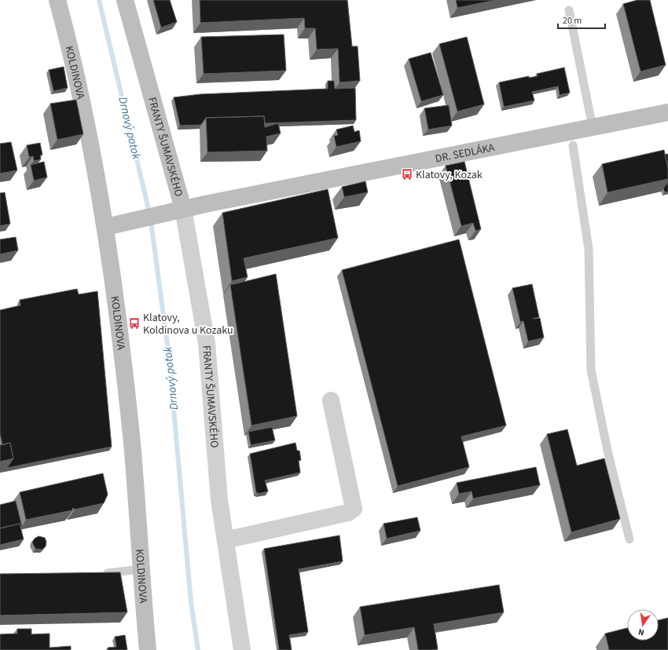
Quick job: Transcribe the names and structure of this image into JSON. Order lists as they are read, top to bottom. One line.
{"streets":{"street":["KOLDINOVA","FRANTY ŠUMAVSKÉHO","DR. SEDLÁKA"]},"crossings":[["KOLDINOVA","DR. SEDLÁKA"],["FRANTY ŠUMAVSKÉHO","DR. SEDLÁKA"]],"water":["Drnový potok"],"places":{"bus stop":["Klatovy, Kozak","Klatovy, Koldinova u Kozaku"]},"scale_bar":"20 m","north":"bottom"}
